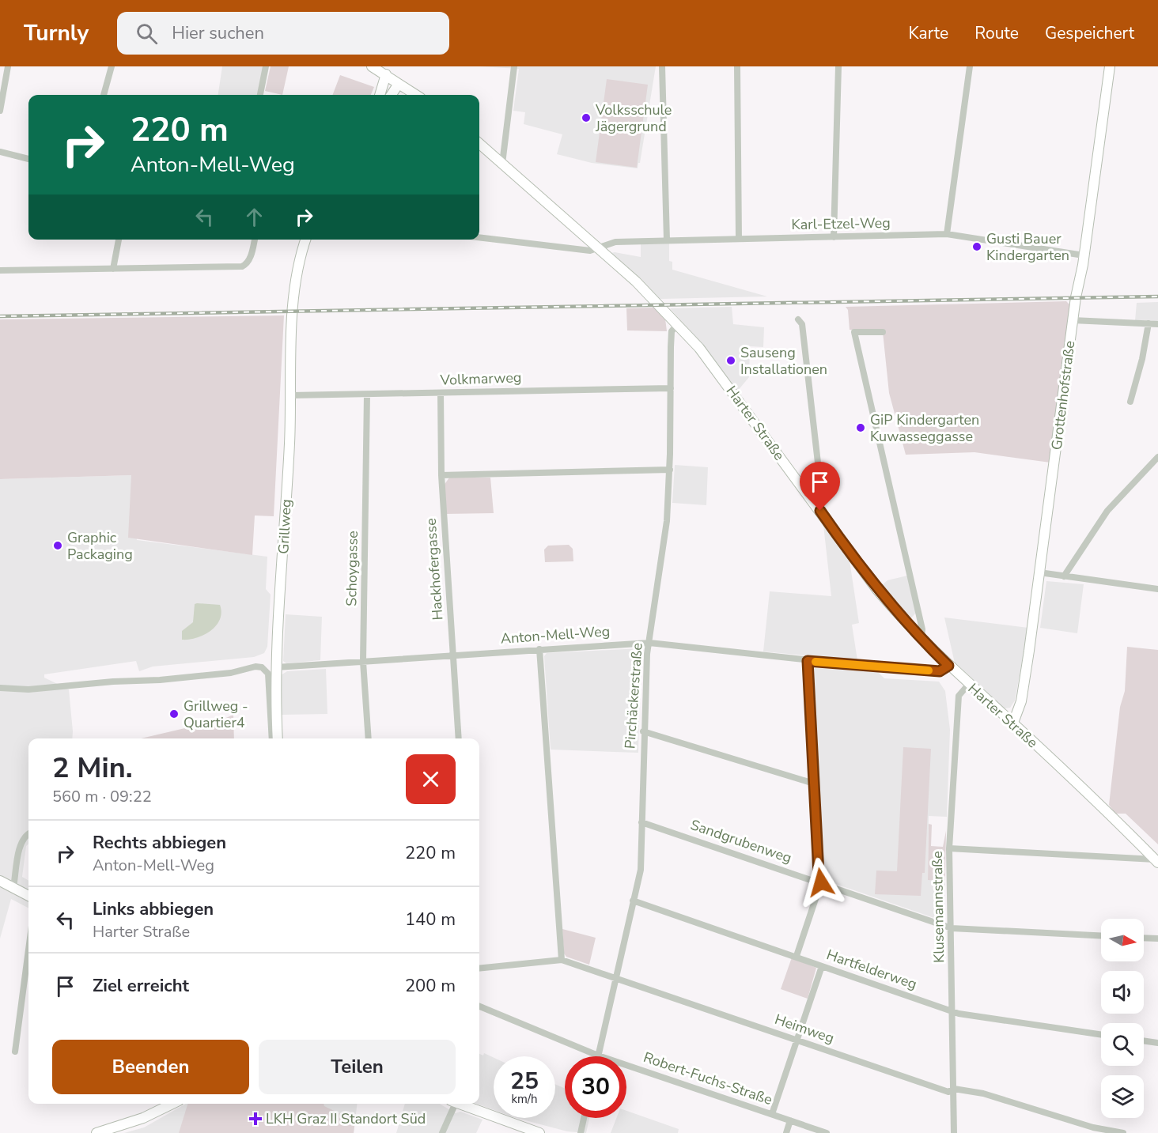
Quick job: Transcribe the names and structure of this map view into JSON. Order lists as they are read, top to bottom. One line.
{"streets":{"main road":["Grottenhofstraße","Harter Straße","Grillweg"],"street":["Karl-Etzel-Weg","Volkmarweg","Schoygasse","Hackhofergasse","Anton-Mell-Weg","Pirchäckerstraße","Sandgrubenweg","Klusemannstraße","Hartfelderweg","Heimweg","Robert-Fuchs-Straße"]},"crossings":[["Karl-Etzel-Weg","Grottenhofstraße"],["Karl-Etzel-Weg","Harter Straße"],["Volkmarweg","Grillweg"],["Volkmarweg","Schoygasse"],["Volkmarweg","Hackhofergasse"],["Volkmarweg","Pirchäckerstraße"],["Grottenhofstraße","Harter Straße"],["Harter Straße","Anton-Mell-Weg"],["Harter Straße","Pirchäckerstraße"],["Harter Straße","Klusemannstraße"],["Grillweg","Anton-Mell-Weg"],["Schoygasse","Anton-Mell-Weg"],["Hackhofergasse","Anton-Mell-Weg"],["Anton-Mell-Weg","Pirchäckerstraße"],["Pirchäckerstraße","Sandgrubenweg"],["Pirchäckerstraße","Hartfelderweg"],["Pirchäckerstraße","Heimweg"],["Pirchäckerstraße","Robert-Fuchs-Straße"],["Sandgrubenweg","Klusemannstraße"],["Klusemannstraße","Hartfelderweg"],["Klusemannstraße","Heimweg"]],"places":{"other":["Volksschule Jägergrund","Gusti Bauer Kindergarten","Sauseng Installationen","GiP Kindergarten Kuwasseggasse","Graphic Packaging","Grillweg - Quartier4"],"health":["LKH Graz II Standort Süd"]},"north":"right","page":{"header":"Turnly","search":"Hier suchen","nav":["Karte","Route","Gespeichert"],"turn":["220 m","Anton-Mell-Weg"],"heading":["2 Min.","560 m · 09:22"],"list":[{"name":"Rechts abbiegen","note":"Anton-Mell-Weg","value":"220 m"},{"name":"Links abbiegen","note":"Harter Straße","value":"140 m"},{"name":"Ziel erreicht","value":"200 m"}],"buttons":["Beenden","Teilen"],"speed":"25 km/h","limit":"30"}}
